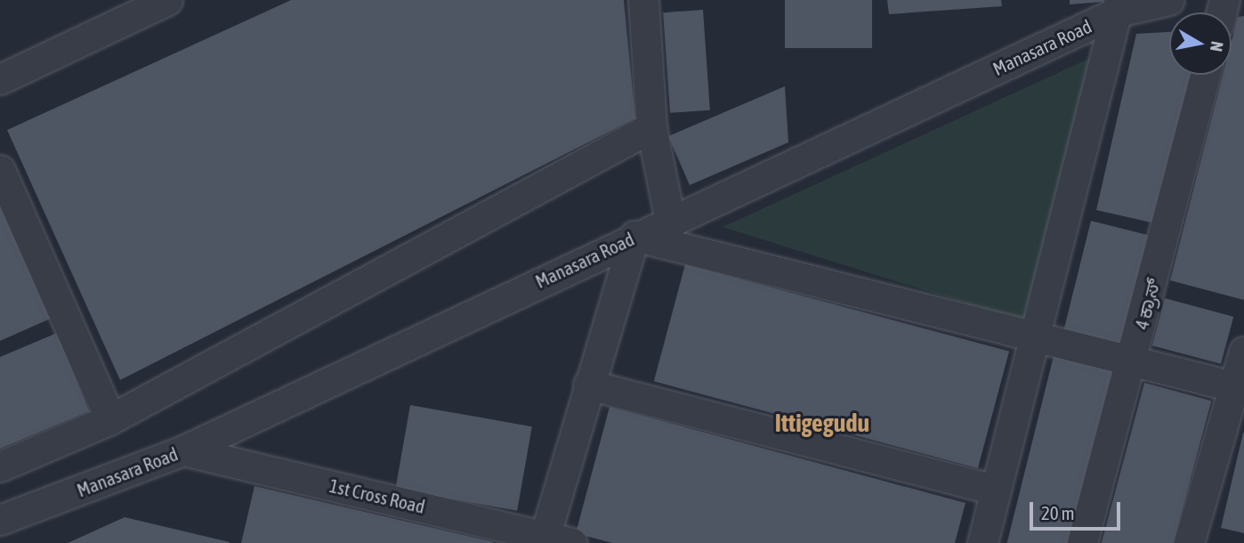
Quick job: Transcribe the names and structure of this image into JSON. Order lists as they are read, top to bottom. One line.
{"streets":{"street":["Manasara Road","4 ಕ್ರಾಸ್","1st Cross Road"]},"crossings":[["Manasara Road","1st Cross Road"]],"districts":["Ittigegudu"],"scale_bar":"20 m","north":"right"}
